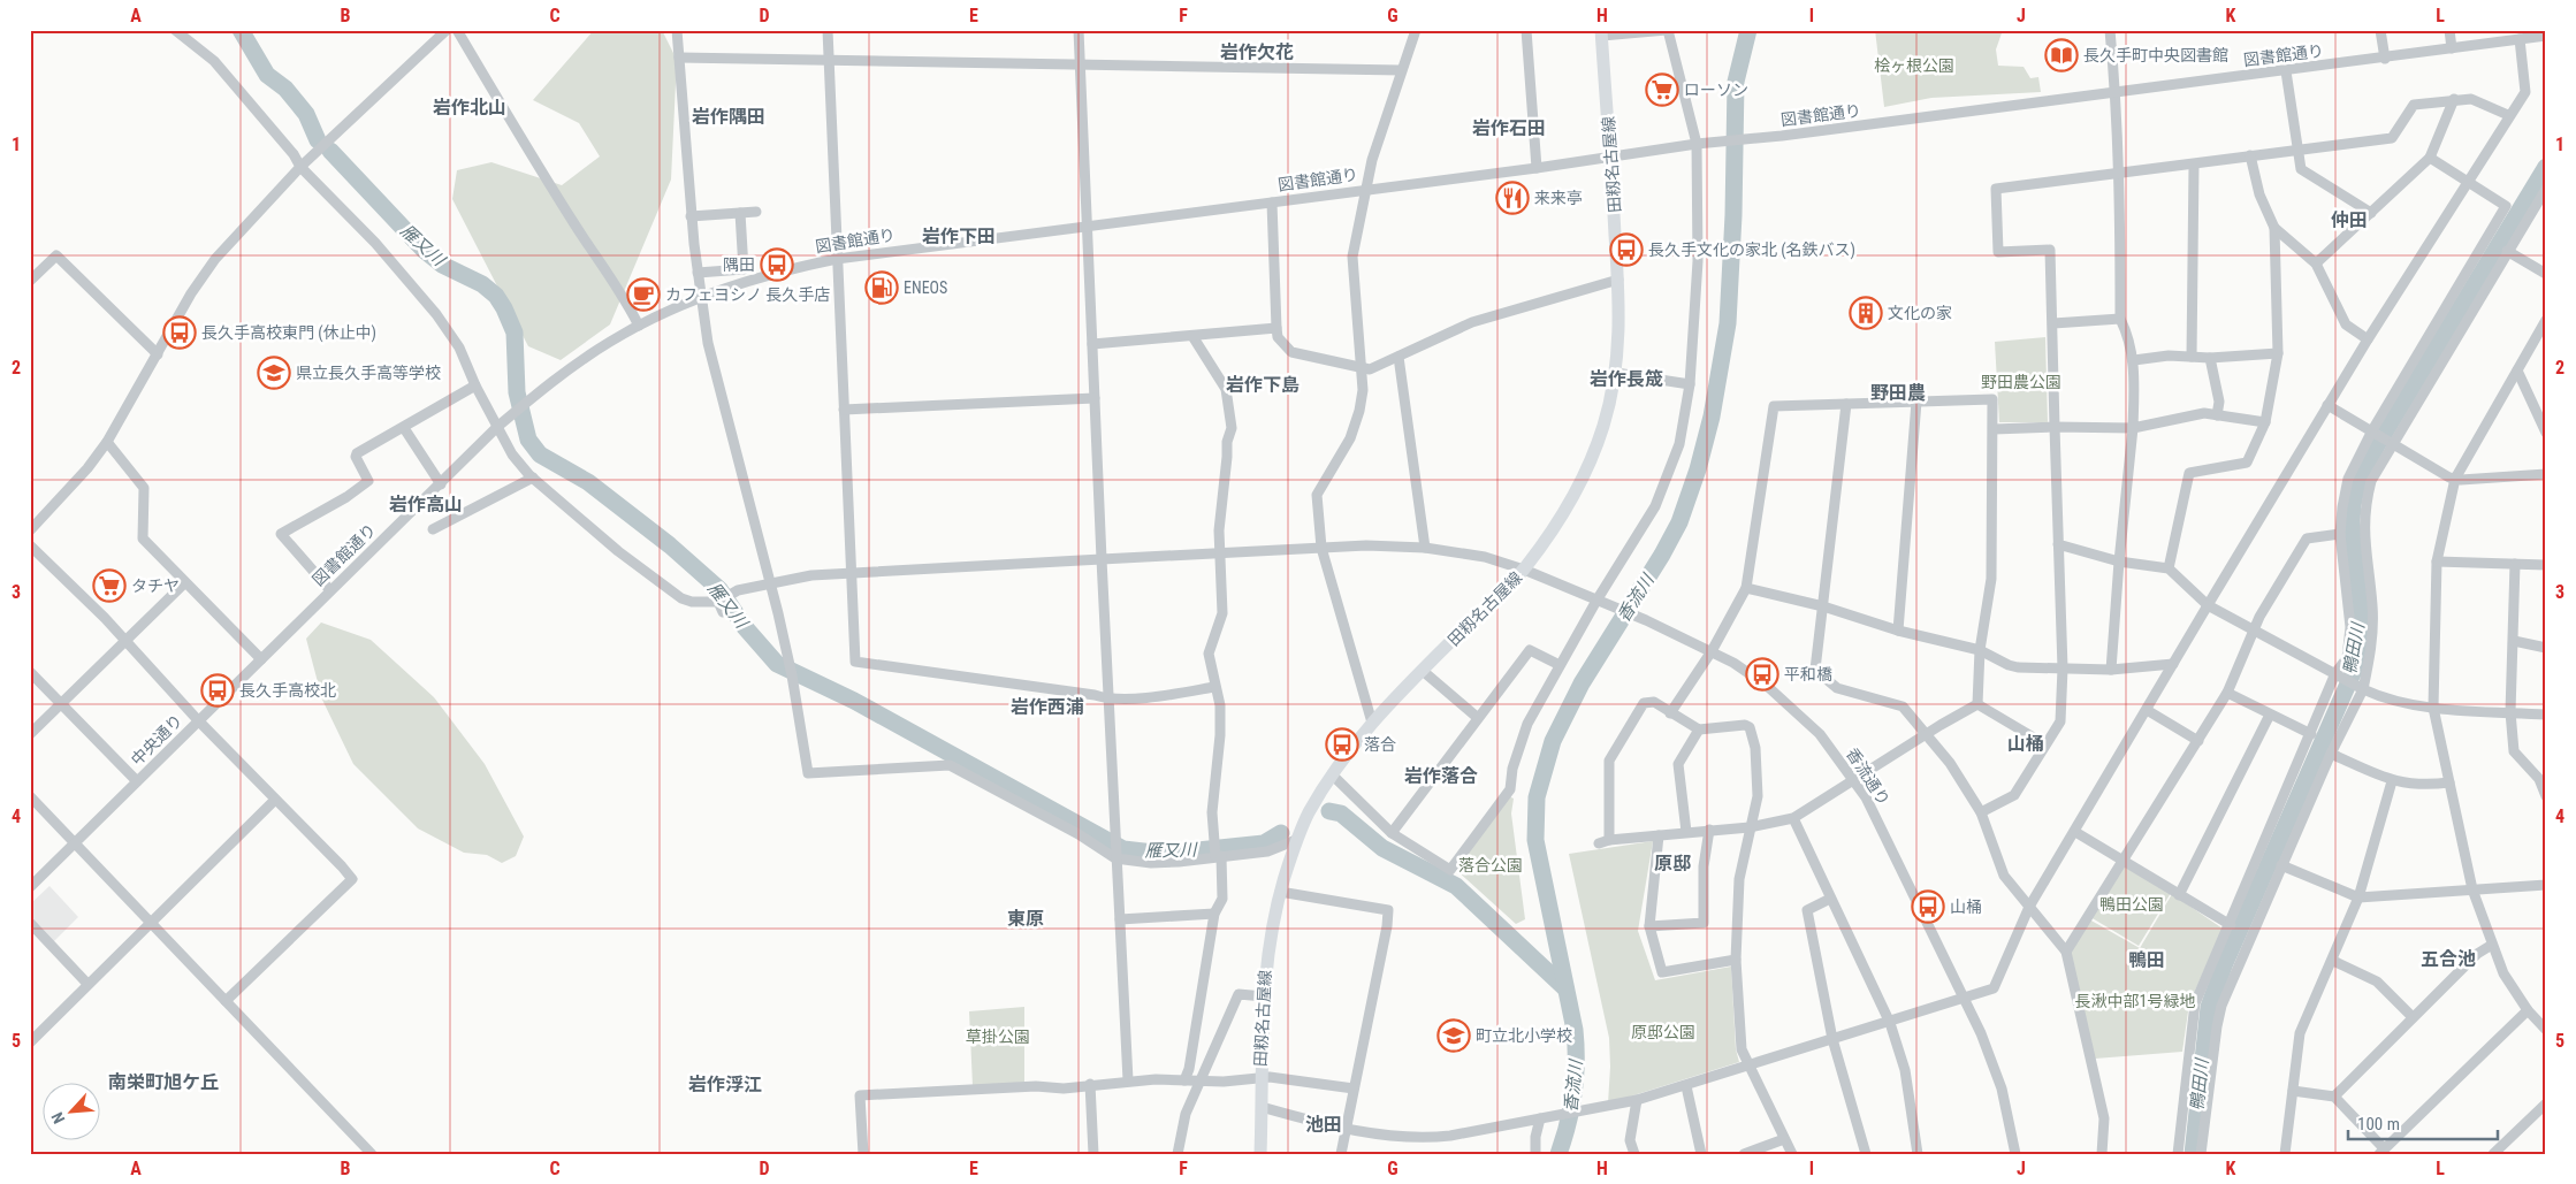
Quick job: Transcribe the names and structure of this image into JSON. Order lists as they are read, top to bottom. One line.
{"streets":{"main road":["田籾名古屋線"],"street":["図書館通り","中央通り","香流通り"]},"crossings":[["図書館通り","田籾名古屋線"],["図書館通り","中央通り"],["田籾名古屋線","香流通り"]],"districts":["岩作欠花","岩作北山","岩作隅田","岩作石田","仲田","岩作下田","岩作長筬","岩作下島","野田農","岩作高山","岩作西浦","山桶","岩作落合","原邸","東原","五合池","鴨田","南栄町旭ケ丘","岩作浮江","池田"],"water":["雁又川","香流川","鴨田川"],"parks":["桧ヶ根公園","野田農公園","落合公園","鴨田公園","長湫中部1号緑地","原邸公園","草掛公園"],"places":{"library":["長久手町中央図書館"],"supermarket":["ローソン","タチヤ"],"restaurant":["来来亭"],"bus stop":["長久手文化の家北 (名鉄バス)","隅田","長久手高校東門 (休止中)","平和橋","長久手高校北","落合","山桶"],"fuel station":["ENEOS"],"cafe":["カフェヨシノ 長久手店"],"building":["文化の家"],"school or university":["県立長久手高等学校","町立北小学校"]},"scale_bar":"100 m","north":"bottom left","grid":{"columns":["A","B","C","D","E","F","G","H","I","J","K","L"],"rows":["1","2","3","4","5"]}}
